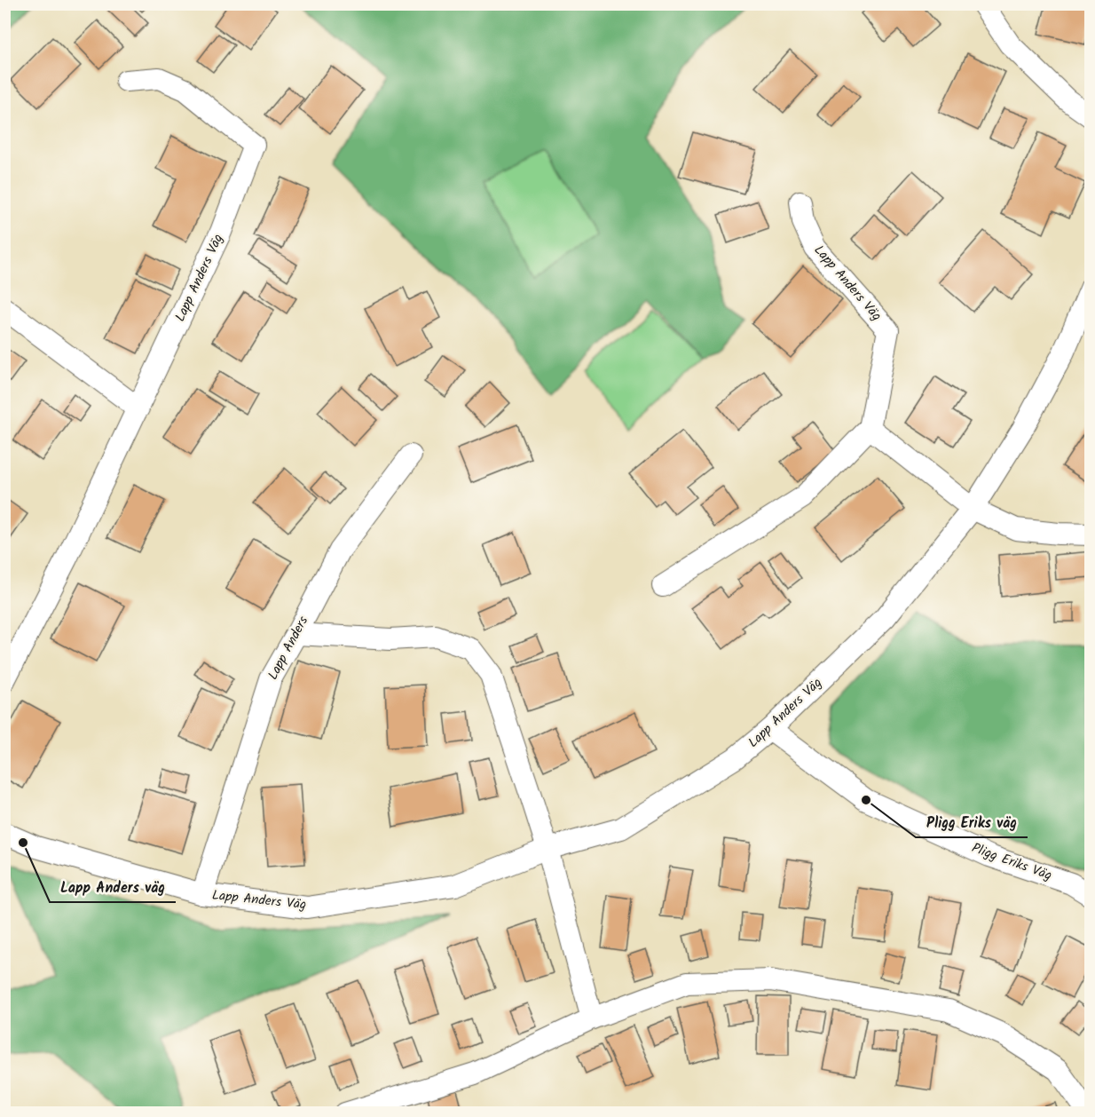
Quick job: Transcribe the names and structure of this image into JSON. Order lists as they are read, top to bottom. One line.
{"streets":{"street":["Lapp Anders Väg","Lapp Anders","Pligg Eriks Väg"]},"crossings":[["Lapp Anders Väg","Lapp Anders"],["Lapp Anders Väg","Pligg Eriks Väg"]],"places":["Pligg Eriks väg","Lapp Anders väg"]}
